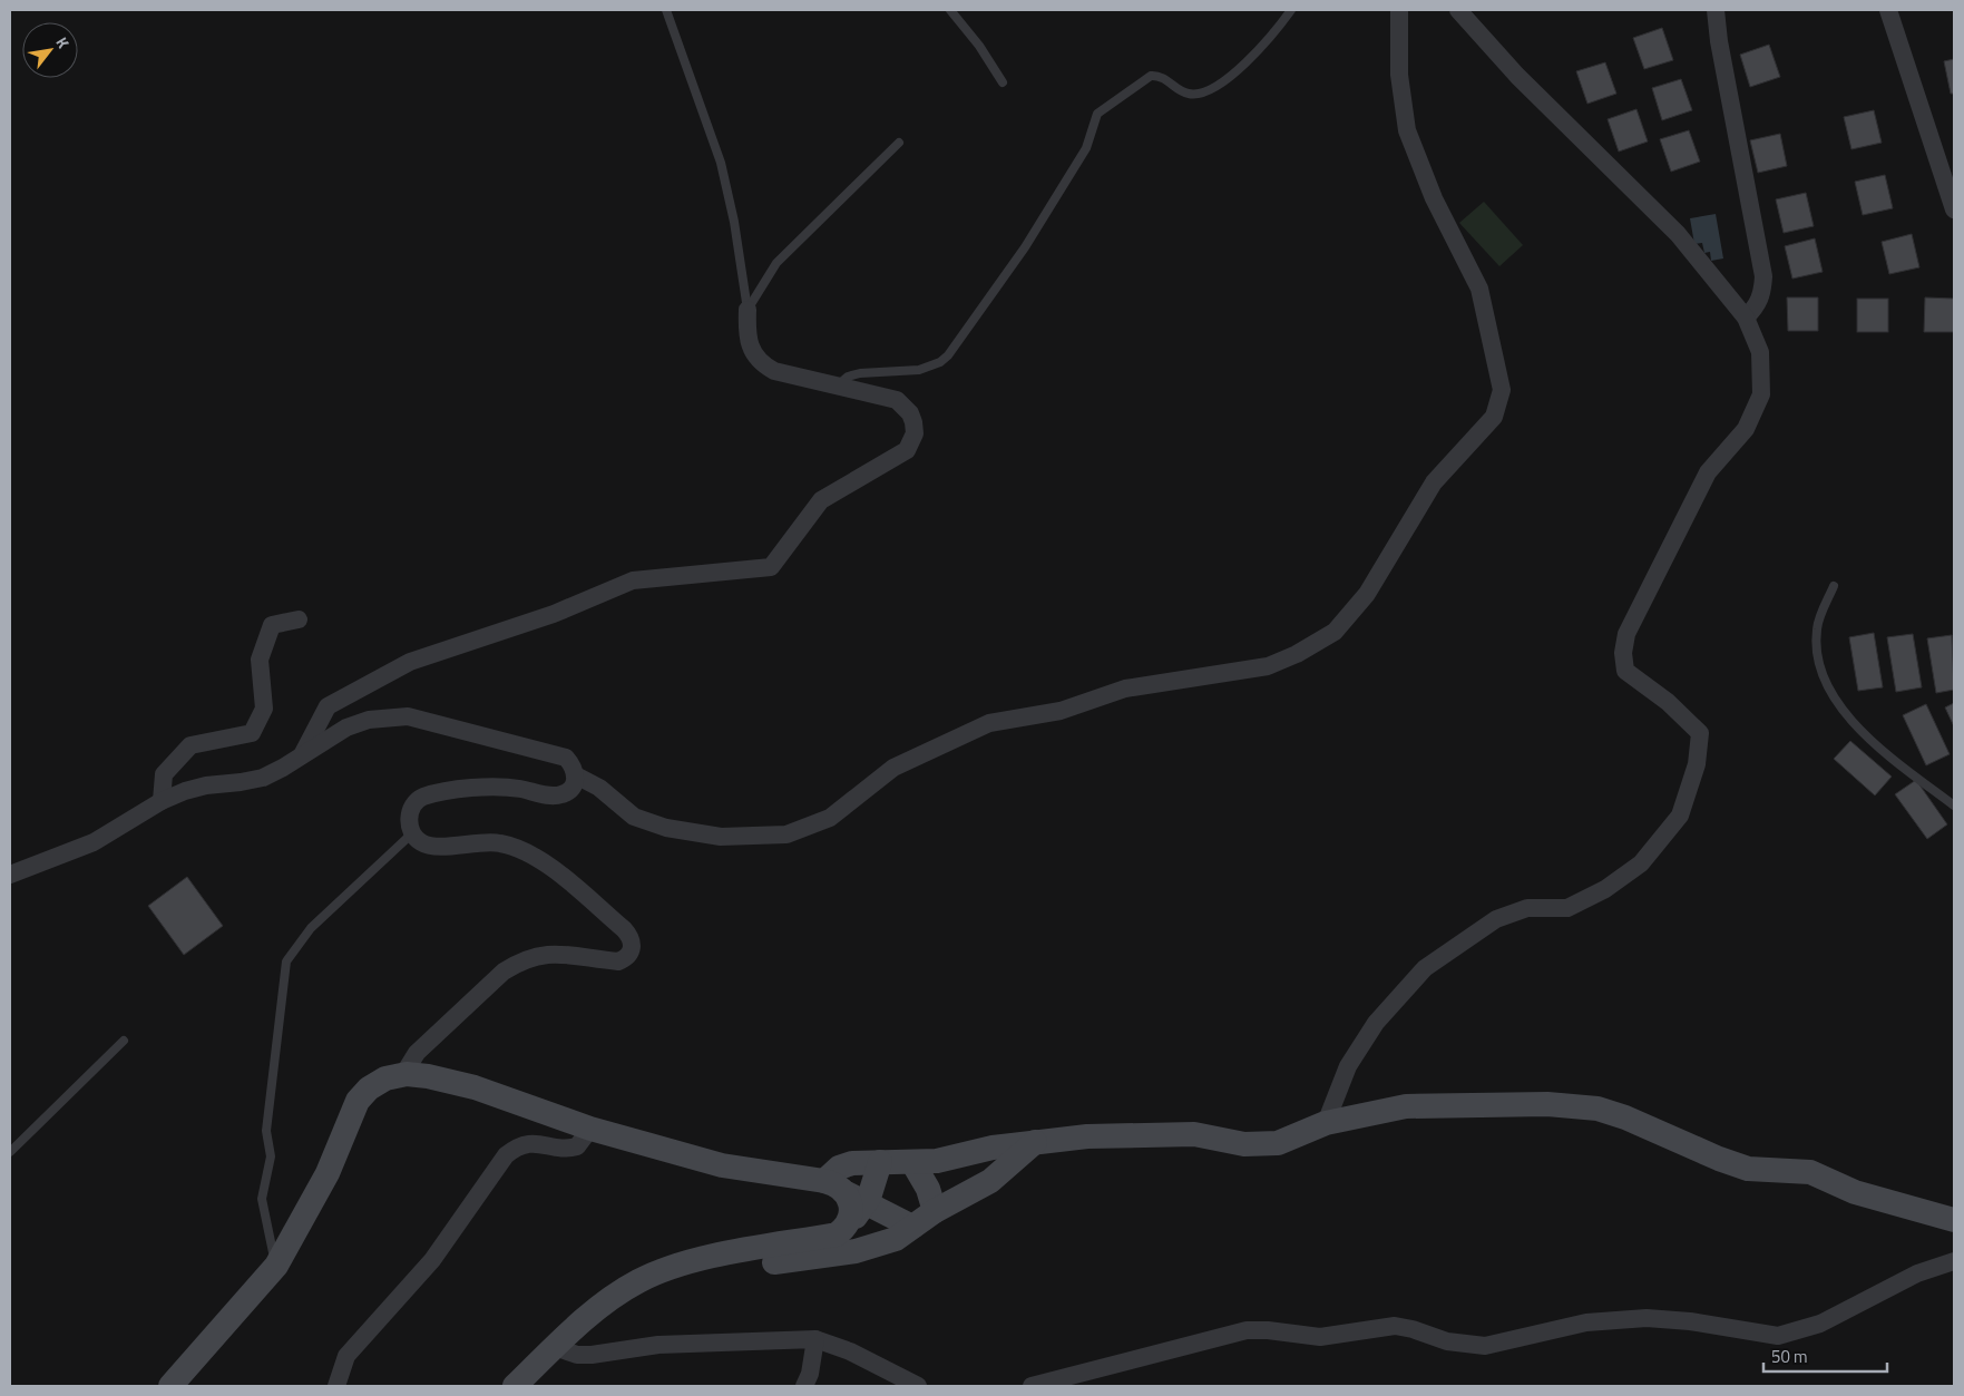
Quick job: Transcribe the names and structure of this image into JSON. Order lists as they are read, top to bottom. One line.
{"scale_bar":"50 m","north":"top right"}
